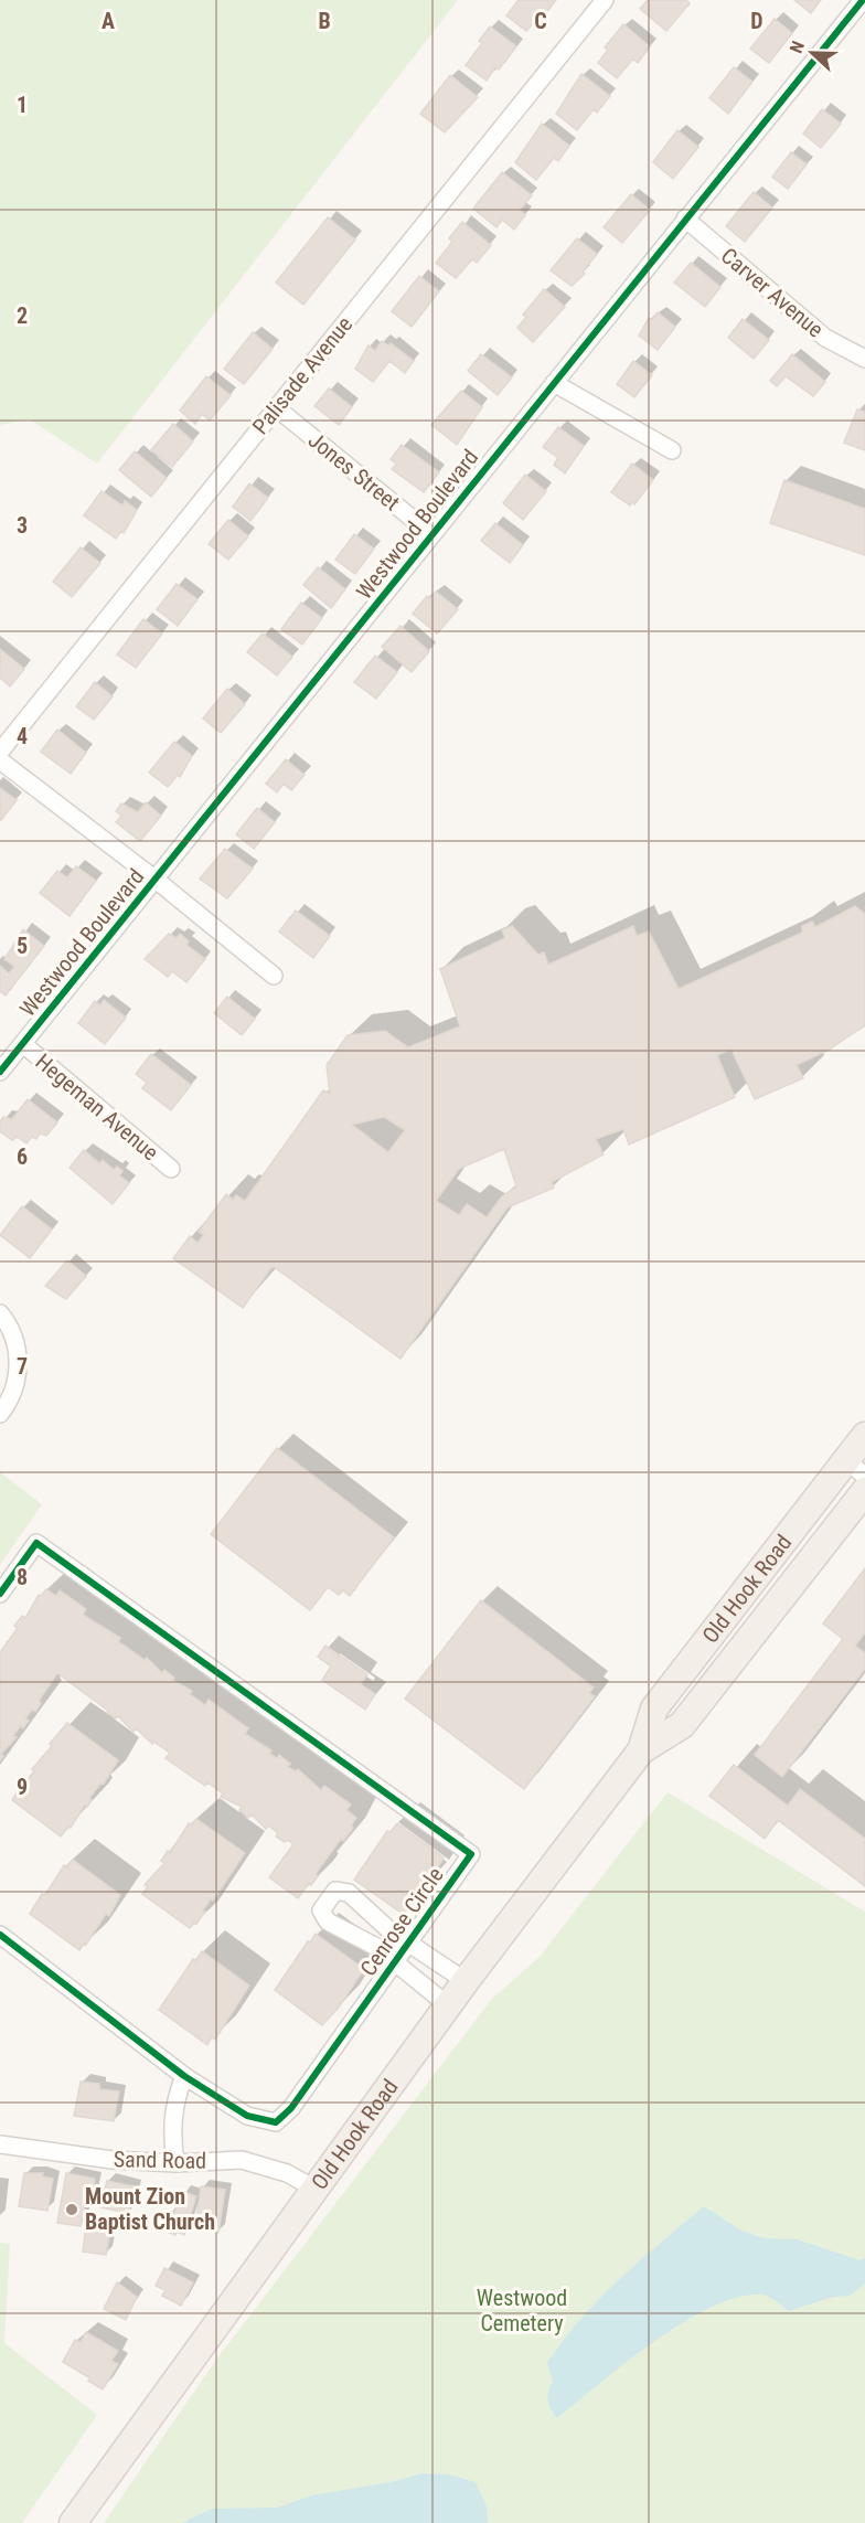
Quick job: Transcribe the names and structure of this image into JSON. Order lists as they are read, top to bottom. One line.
{"streets":{"main road":["Old Hook Road"],"street":["Carver Avenue","Palisade Avenue","Jones Street","Westwood Boulevard","Hegeman Avenue","Cenrose Circle","Sand Road"]},"crossings":[["Carver Avenue","Westwood Boulevard"],["Palisade Avenue","Jones Street"],["Jones Street","Westwood Boulevard"],["Westwood Boulevard","Hegeman Avenue"],["Old Hook Road","Sand Road"]],"parks":["Westwood Cemetery"],"places":["Mount Zion Baptist Church"],"north":"left","grid":{"columns":["A","B","C","D"],"rows":["1","2","3","4","5","6","7","8","9"]}}
